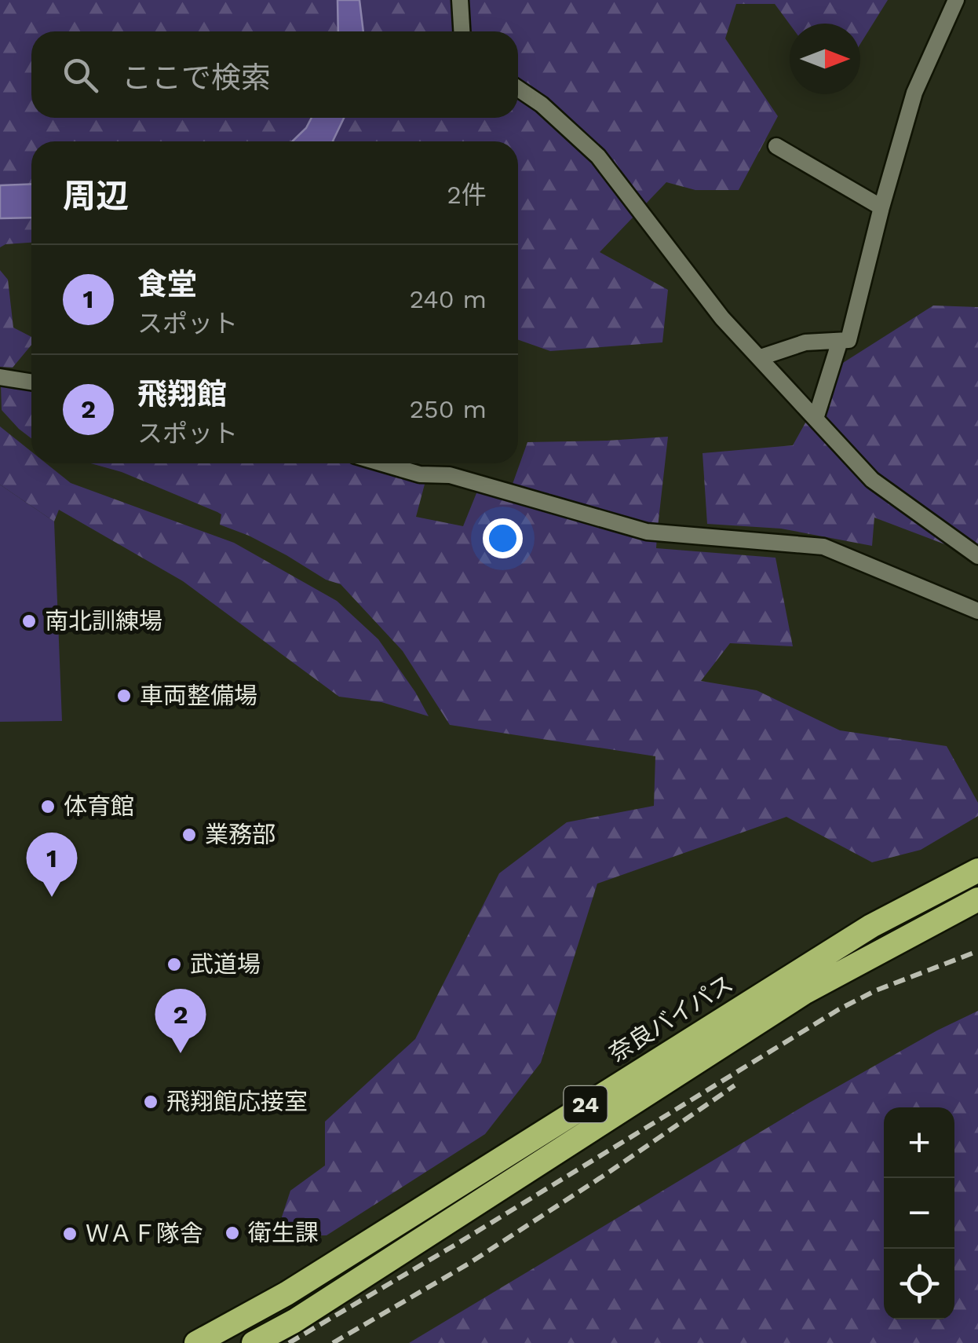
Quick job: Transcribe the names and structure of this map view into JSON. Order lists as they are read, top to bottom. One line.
{"streets":{"highway":["奈良バイパス","24"]},"places":["南北訓練場","車両整備場","体育館","業務部","武道場","飛翔館応接室","衛生課","ＷＡＦ隊舎"],"north":"right","page":{"search":"ここで検索","heading":["周辺","2件"],"list":[{"mark":"1","name":"食堂","note":"スポット","value":"240 m"},{"mark":"2","name":"飛翔館","note":"スポット","value":"250 m"}],"pins":["1","2"],"map_buttons":["+","−"]}}
